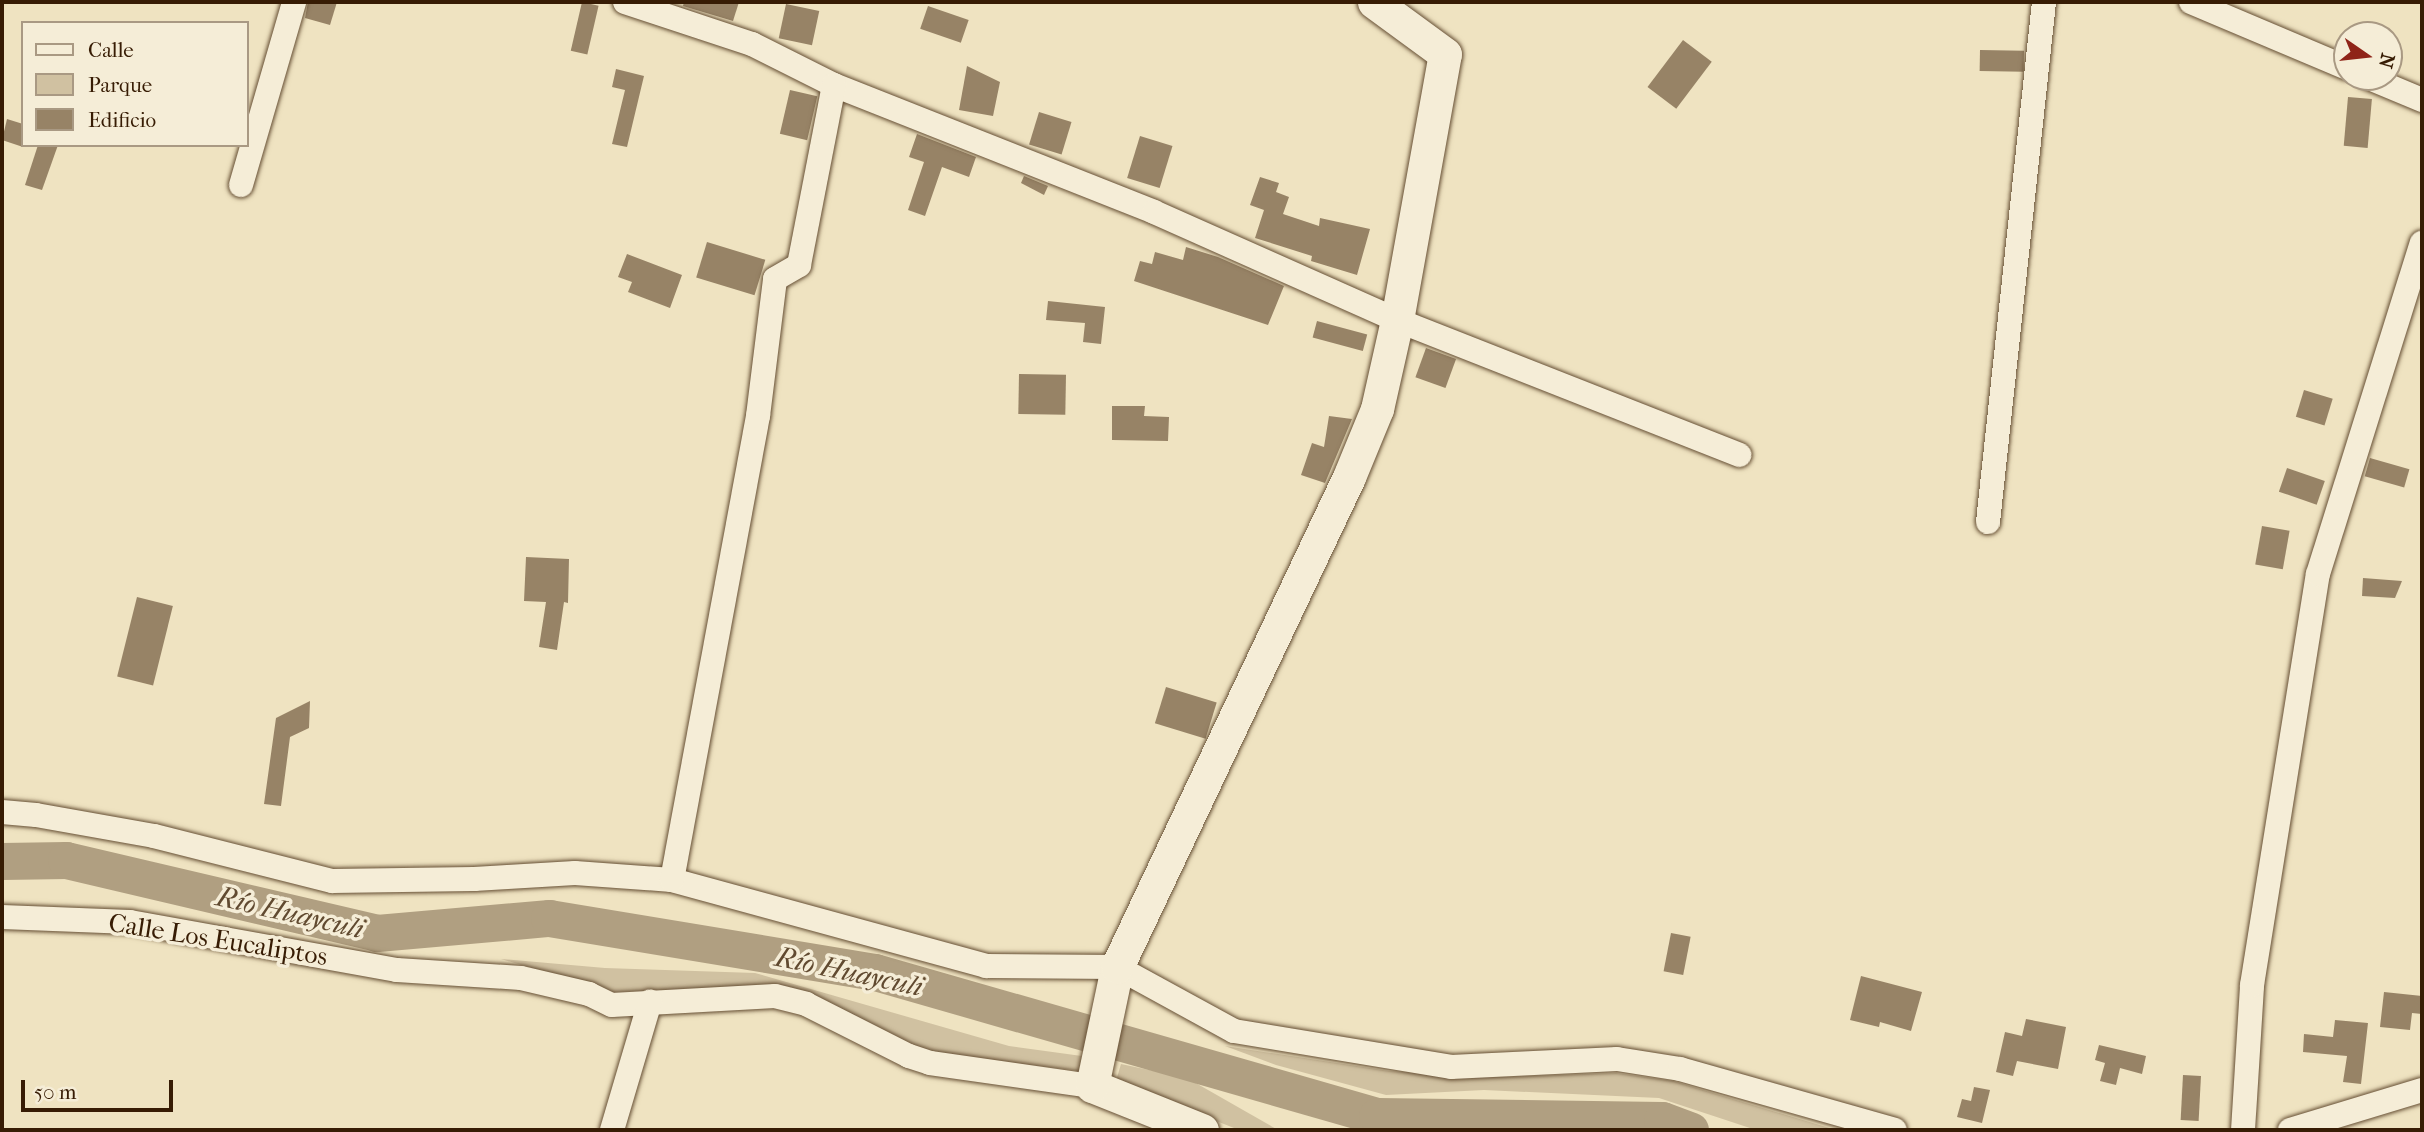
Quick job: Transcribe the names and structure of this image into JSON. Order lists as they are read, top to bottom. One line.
{"streets":{"street":["Calle Los Eucaliptos"]},"water":["Río Huayculi"],"legend":["Calle","Parque","Edificio"],"scale_bar":"50 m","north":"right"}
